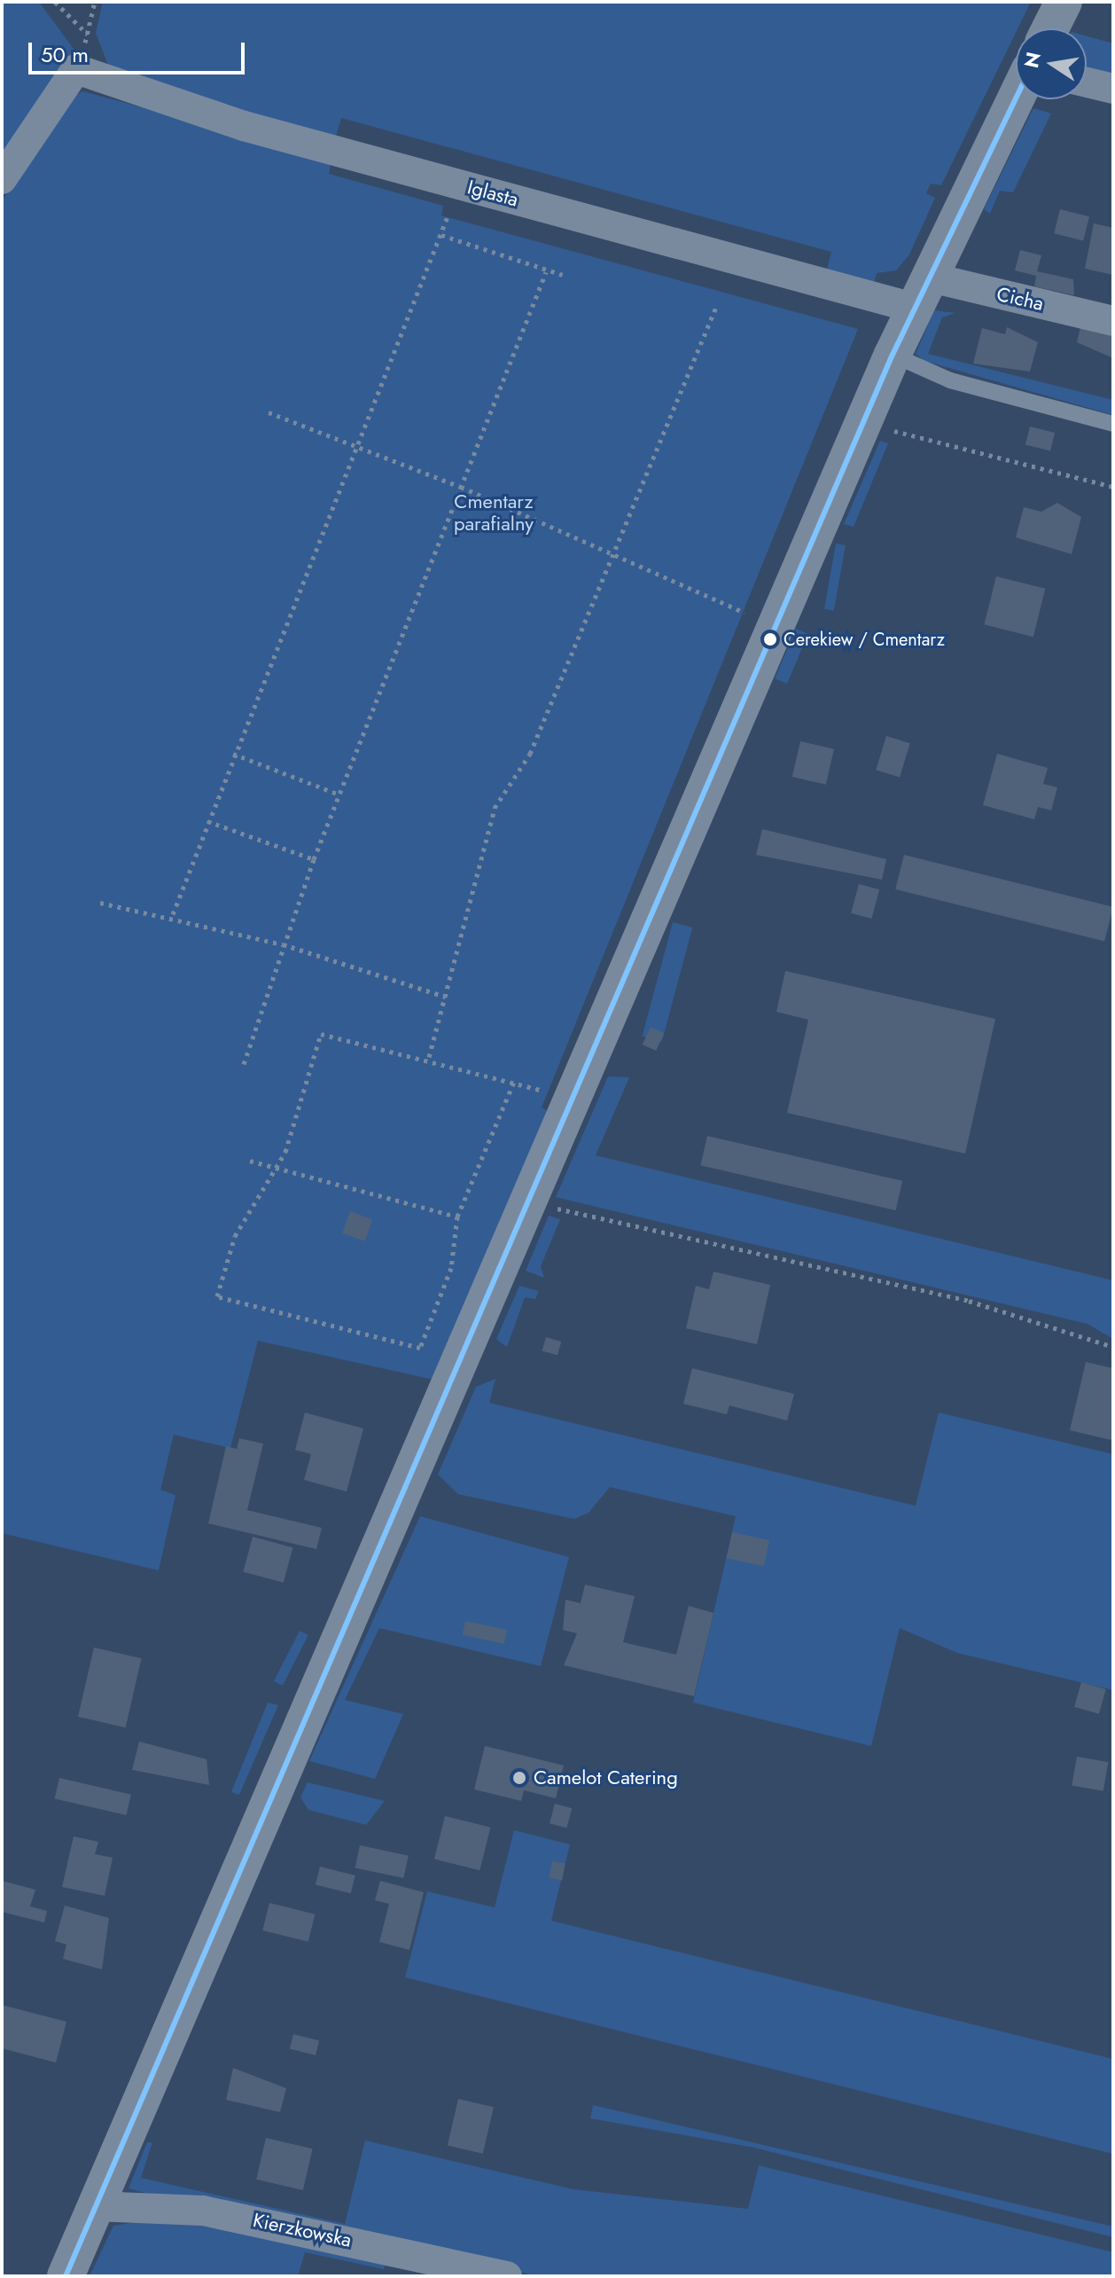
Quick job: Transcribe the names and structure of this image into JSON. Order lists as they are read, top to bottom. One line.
{"streets":{"street":["Iglasta","Cicha","Kierzkowska"]},"crossings":[["Iglasta","Cicha"]],"parks":["Cmentarz parafialny"],"places":["Cerekiew / Cmentarz","Camelot Catering"],"scale_bar":"50 m","north":"left"}
